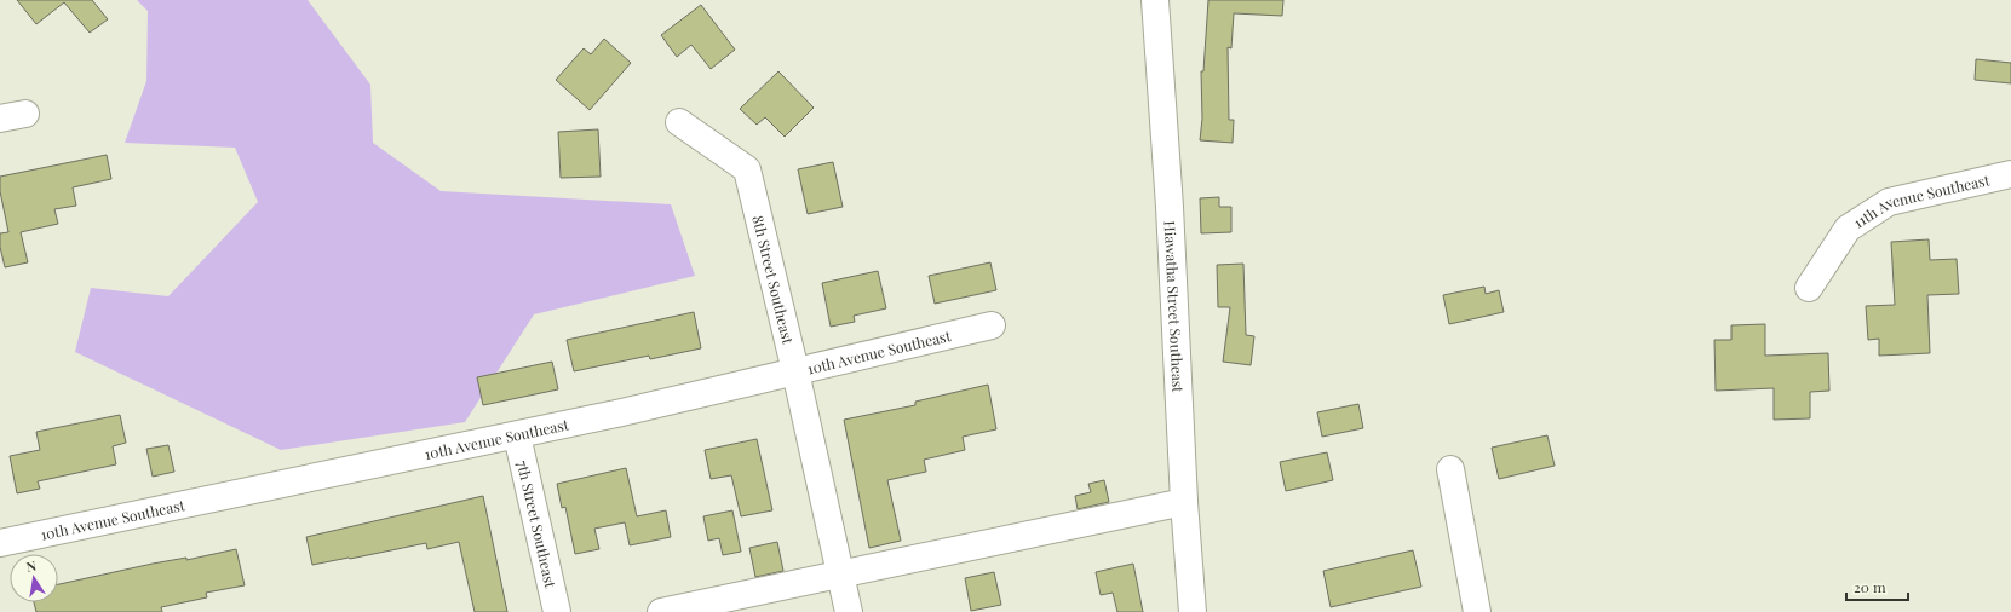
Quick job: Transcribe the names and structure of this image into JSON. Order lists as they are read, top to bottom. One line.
{"streets":{"street":["11th Avenue Southeast","8th Street Southeast","Hiawatha Street Southeast","10th Avenue Southeast","7th Street Southeast"]},"crossings":[["8th Street Southeast","10th Avenue Southeast"],["10th Avenue Southeast","7th Street Southeast"]],"scale_bar":"20 m","north":"top"}
